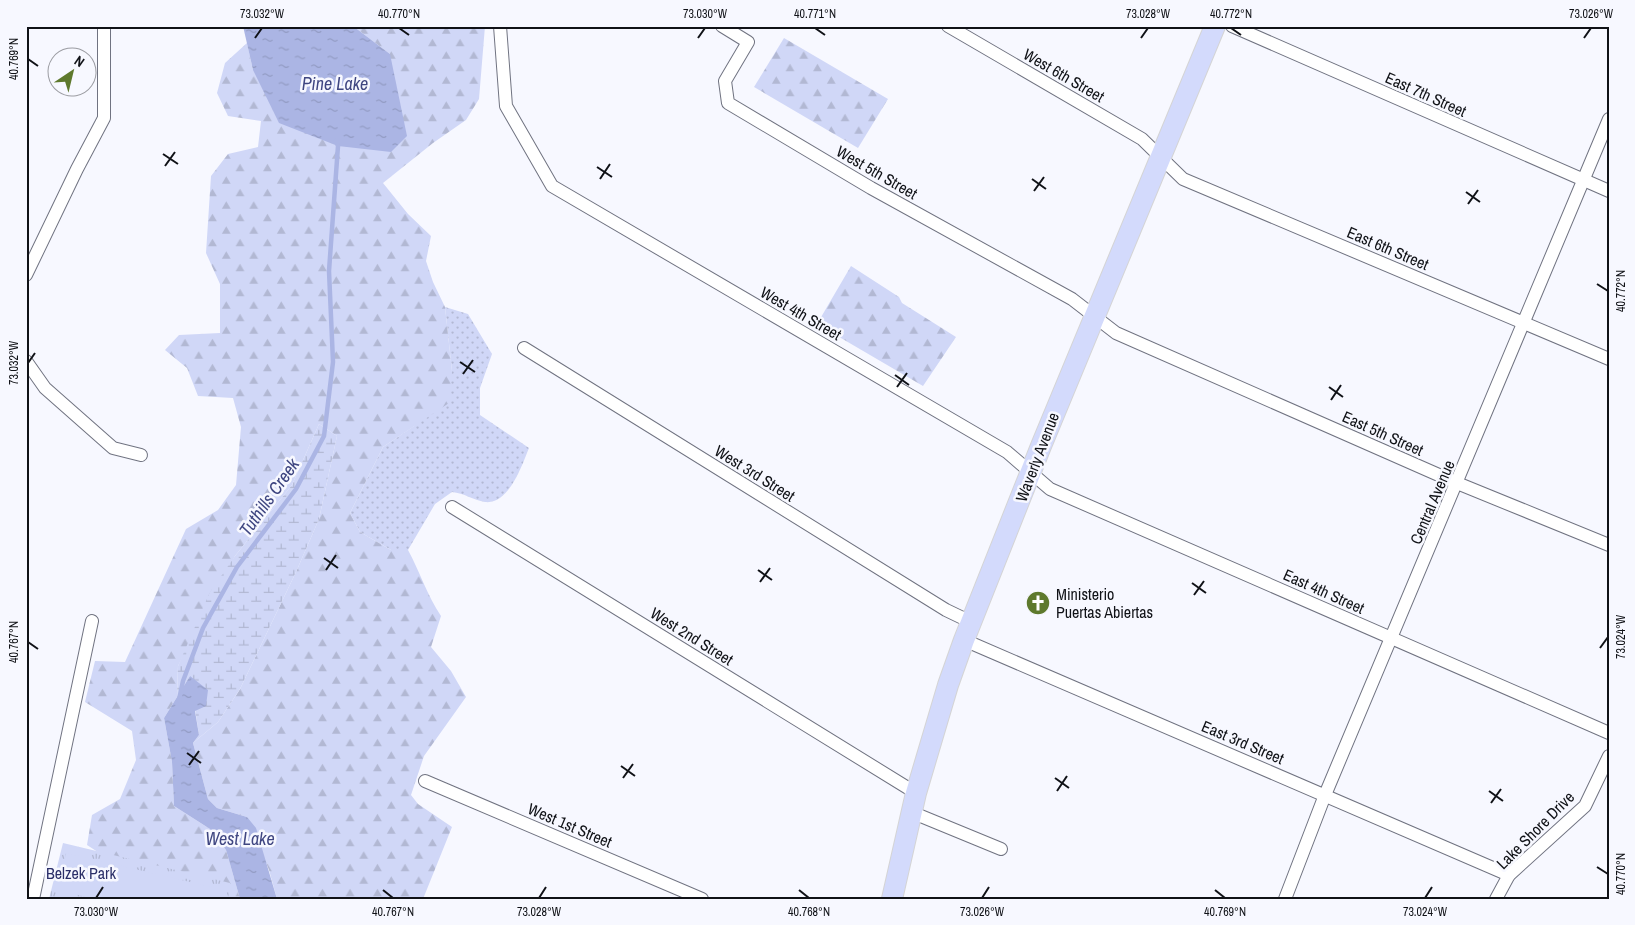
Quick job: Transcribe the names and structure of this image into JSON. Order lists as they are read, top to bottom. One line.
{"streets":{"main road":["Waverly Avenue"],"street":["West 6th Street","East 7th Street","West 5th Street","East 6th Street","West 4th Street","East 5th Street","West 3rd Street","Central Avenue","East 4th Street","West 2nd Street","East 3rd Street","West 1st Street","Lake Shore Drive"]},"crossings":[["West 6th Street","East 6th Street"],["West 6th Street","Waverly Avenue"],["East 7th Street","Central Avenue"],["West 5th Street","East 5th Street"],["West 5th Street","Waverly Avenue"],["East 6th Street","Waverly Avenue"],["East 6th Street","Central Avenue"],["West 4th Street","Waverly Avenue"],["West 4th Street","East 4th Street"],["East 5th Street","Waverly Avenue"],["East 5th Street","Central Avenue"],["Waverly Avenue","West 3rd Street"],["Waverly Avenue","East 4th Street"],["Waverly Avenue","West 2nd Street"],["Waverly Avenue","East 3rd Street"],["West 3rd Street","East 3rd Street"],["Central Avenue","East 4th Street"],["Central Avenue","East 3rd Street"],["East 3rd Street","Lake Shore Drive"]],"water":["Pine Lake","Tuthills Creek","West Lake"],"parks":["Belzek Park"],"places":{"church":["Ministerio Puertas Abiertas"]},"north":"top right","coordinates":["73.032°W","40.770°N","73.030°W","40.771°N","73.028°W","40.772°N","73.026°W","40.769°N","73.024°W","40.767°N","40.768°N"]}
